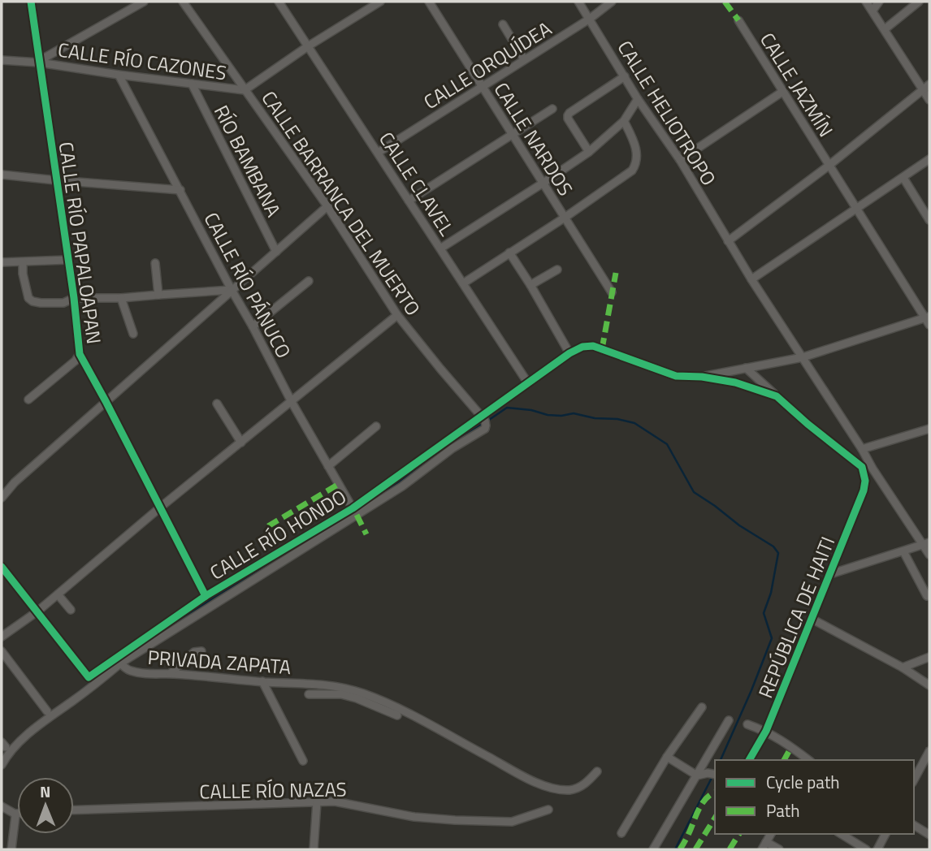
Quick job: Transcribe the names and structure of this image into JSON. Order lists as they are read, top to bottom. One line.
{"streets":{"street":["CALLE RÍO CAZONES","CALLE ORQUÍDEA","CALLE JAZMÍN","CALLE HELIOTROPO","CALLE NARDOS","RÍO BAMBANA","CALLE CLAVEL","CALLE BARRANCA DEL MUERTO","CALLE RÍO PAPALOAPAN","CALLE RÍO PÁNUCO","CALLE RÍO HONDO","REPÚBLICA DE HAITI","PRIVADA ZAPATA","CALLE RÍO NAZAS"]},"crossings":[["CALLE RÍO CAZONES","RÍO BAMBANA"],["CALLE RÍO CAZONES","CALLE BARRANCA DEL MUERTO"],["CALLE RÍO CAZONES","CALLE RÍO PAPALOAPAN"],["CALLE RÍO CAZONES","CALLE RÍO PÁNUCO"],["CALLE ORQUÍDEA","CALLE HELIOTROPO"],["CALLE ORQUÍDEA","CALLE NARDOS"],["CALLE ORQUÍDEA","CALLE CLAVEL"],["CALLE BARRANCA DEL MUERTO","CALLE RÍO HONDO"],["CALLE RÍO PAPALOAPAN","CALLE RÍO HONDO"],["CALLE RÍO PÁNUCO","CALLE RÍO HONDO"],["CALLE RÍO HONDO","PRIVADA ZAPATA"]],"legend":["Cycle path","Path"],"north":"top"}
